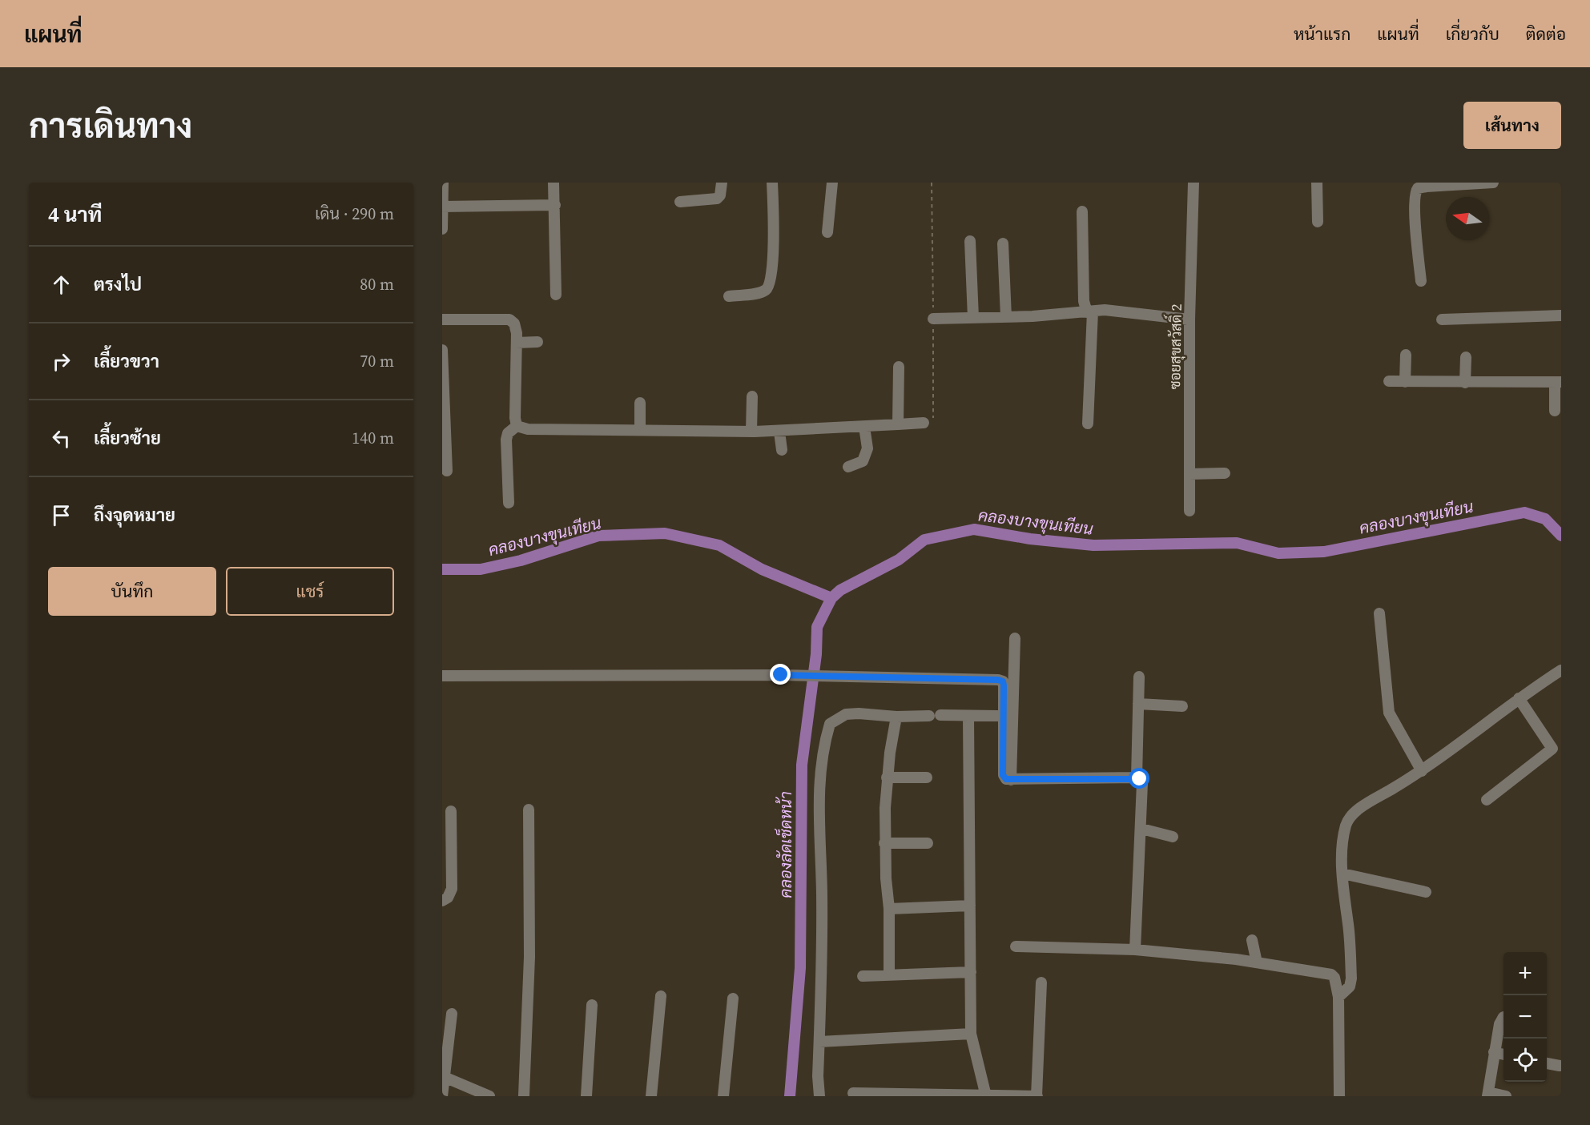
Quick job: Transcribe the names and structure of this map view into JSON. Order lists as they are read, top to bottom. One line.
{"streets":{"street":["ซอยสุขสวัสดิ์ 2"]},"water":["คลองบางขุนเทียน","คลองลัดเช็ดหน้า"],"north":"left","page":{"header":"แผนที่","nav":["หน้าแรก","แผนที่","เกี่ยวกับ","ติดต่อ"],"title":"การเดินทาง","buttons":["เส้นทาง",["บันทึก","แชร์"]],"heading":["4 นาที","เดิน · 290 m"],"list":[["ตรงไป","80 m"],["เลี้ยวขวา","70 m"],["เลี้ยวซ้าย","140 m"],"ถึงจุดหมาย"],"map_buttons":["+","−"]}}
